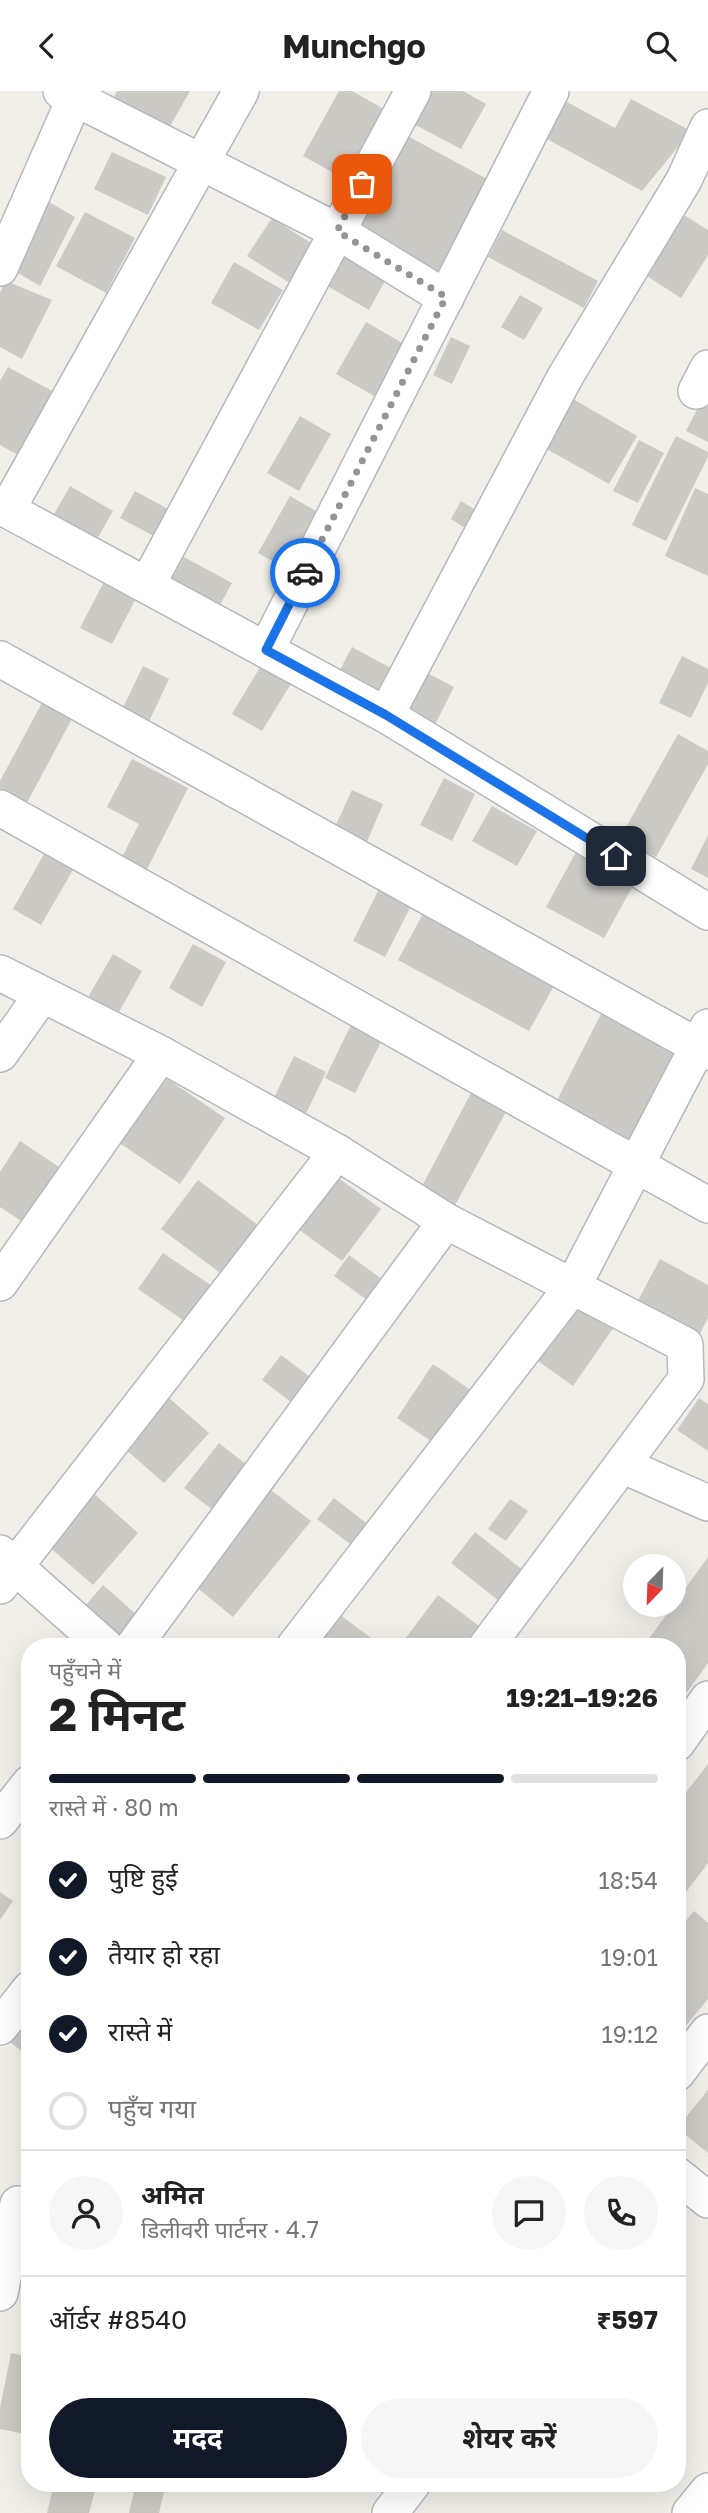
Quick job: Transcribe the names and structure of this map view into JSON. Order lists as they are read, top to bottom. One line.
{"north":"bottom left","page":{"header":"Munchgo","heading":["2 मिनट","पहुँचने में","19:21–19:26"],"panel":["अमित","डिलीवरी पार्टनर · 4.7","ऑर्डर #8540","₹597"],"bar":"रास्ते में · 80 m","list":[["पुष्टि हुई","18:54"],["तैयार हो रहा","19:01"],["रास्ते में","19:12"],"पहुँच गया"],"buttons":["मदद","शेयर करें"]}}
